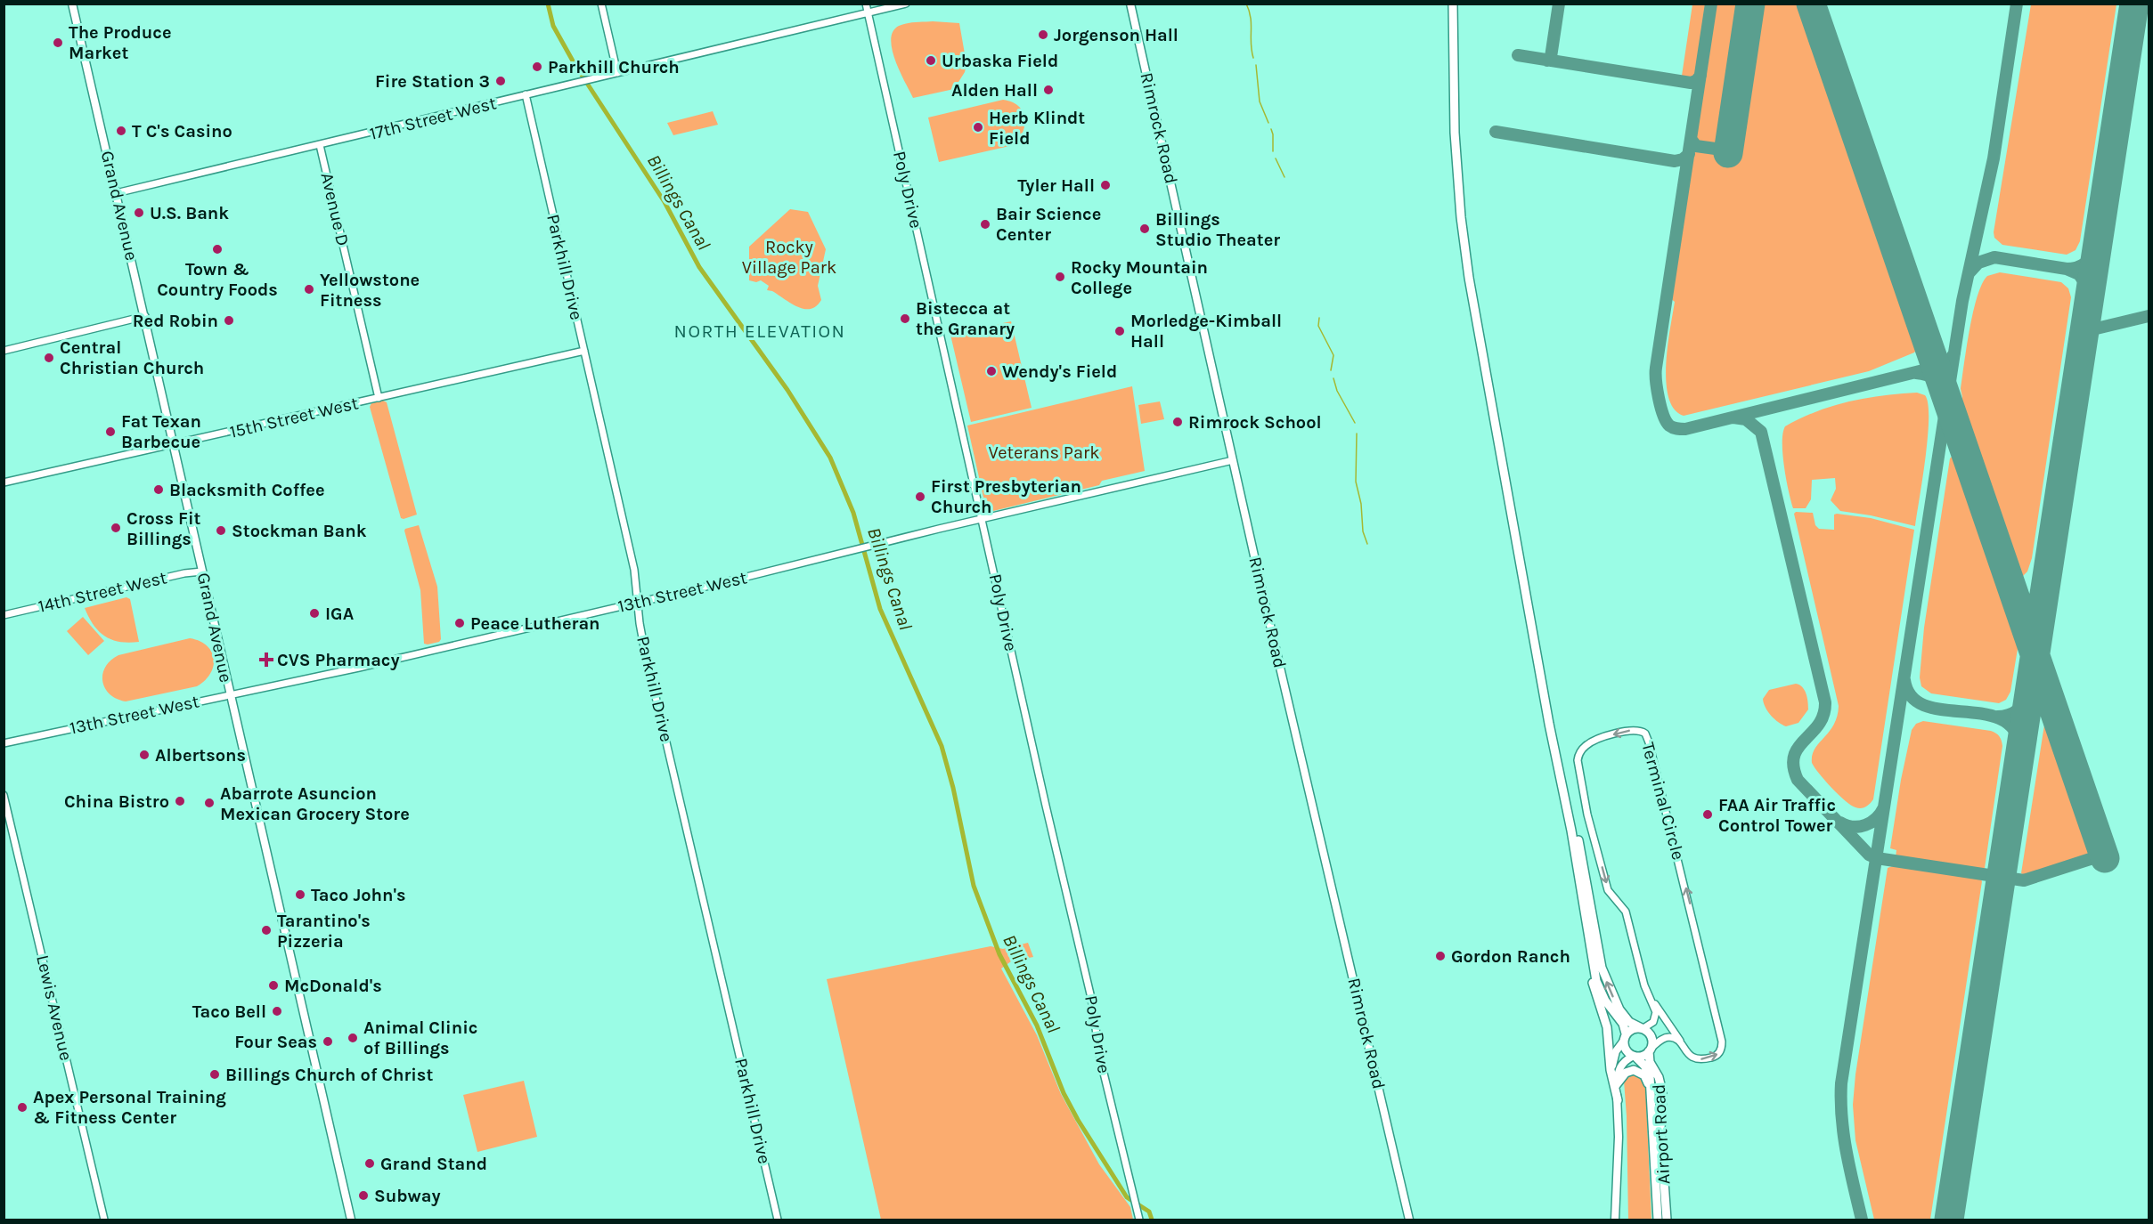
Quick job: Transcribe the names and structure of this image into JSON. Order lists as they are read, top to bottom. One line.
{"streets":{"highway":["Airport Road"],"main road":["Rimrock Road","Grand Avenue"],"street":["17th Street West","Poly Drive","Avenue D","Parkhill Drive","15th Street West","14th Street West","13th Street West","Terminal Circle","Lewis Avenue"]},"crossings":[["17th Street West","Poly Drive"],["17th Street West","Grand Avenue"],["17th Street West","Avenue D"],["17th Street West","Parkhill Drive"],["Rimrock Road","13th Street West"],["Poly Drive","13th Street West"],["Grand Avenue","15th Street West"],["Grand Avenue","14th Street West"],["Grand Avenue","13th Street West"],["Avenue D","15th Street West"],["Parkhill Drive","15th Street West"],["Parkhill Drive","13th Street West"],["Terminal Circle","Airport Road"]],"districts":["NORTH ELEVATION"],"water":["Billings Canal"],"parks":["Rocky Village Park","Veterans Park"],"places":{"other":["Jorgenson Hall","The Produce Market","Urbaska Field","Parkhill Church","Fire Station 3","Alden Hall","Herb Klindt Field","T C's Casino","Tyler Hall","U.S. Bank","Bair Science Center","Billings Studio Theater","Town & Country Foods","Rocky Mountain College","Yellowstone Fitness","Bistecca at the Granary","Red Robin","Morledge-Kimball Hall","Central Christian Church","Wendy's Field","Rimrock School","Fat Texan Barbecue","Blacksmith Coffee","First Presbyterian Church","Cross Fit Billings","Stockman Bank","IGA","Peace Lutheran","Albertsons","China Bistro","Abarrote Asuncion Mexican Grocery Store","FAA Air Traffic Control Tower","Taco John's","Tarantino's Pizzeria","Gordon Ranch","McDonald's","Taco Bell","Animal Clinic of Billings","Four Seas","Billings Church of Christ","Apex Personal Training & Fitness Center","Grand Stand","Subway"],"health":["CVS Pharmacy"]}}
